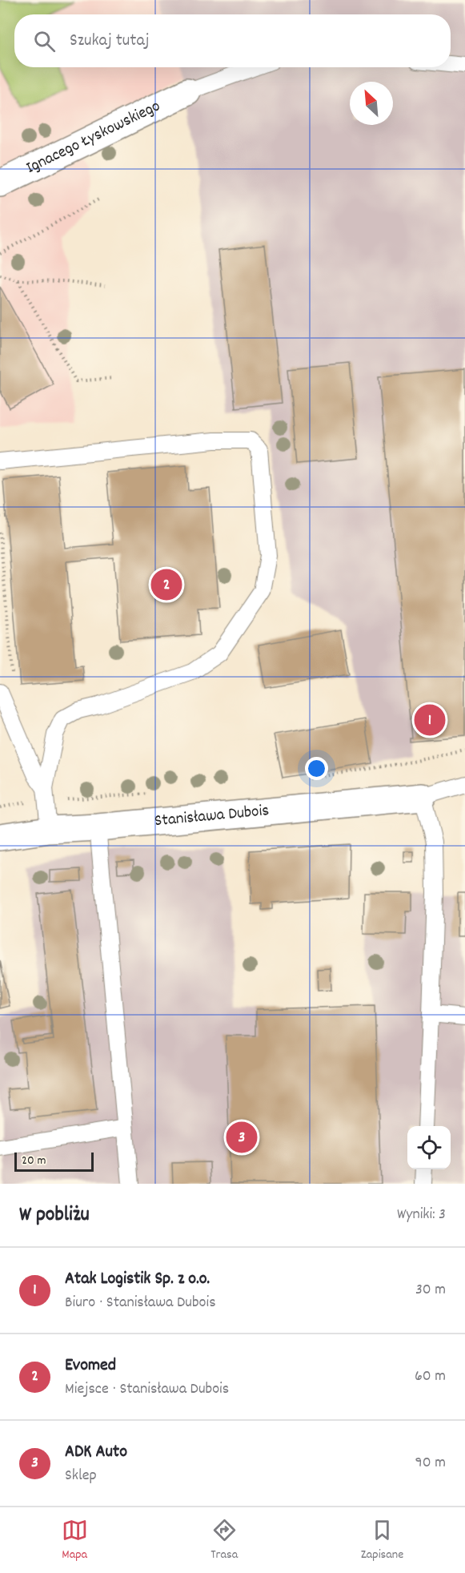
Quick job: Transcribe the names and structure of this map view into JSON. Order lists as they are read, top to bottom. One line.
{"streets":{"street":["Ignacego Łyskowskiego","Stanisława Dubois"]},"scale_bar":"20 m","north":"top left","page":{"search":"Szukaj tutaj","pins":["2","1","3"],"scale":"20 m","heading":["W pobliżu","Wyniki: 3"],"list":[{"mark":"1","name":"Atak Logistik Sp. z o.o.","note":"Biuro · Stanisława Dubois","value":"30 m"},{"mark":"2","name":"Evomed","note":"Miejsce · Stanisława Dubois","value":"60 m"},{"mark":"3","name":"ADK Auto","note":"Sklep","value":"90 m"}],"nav":["Mapa","Trasa","Zapisane"]}}
